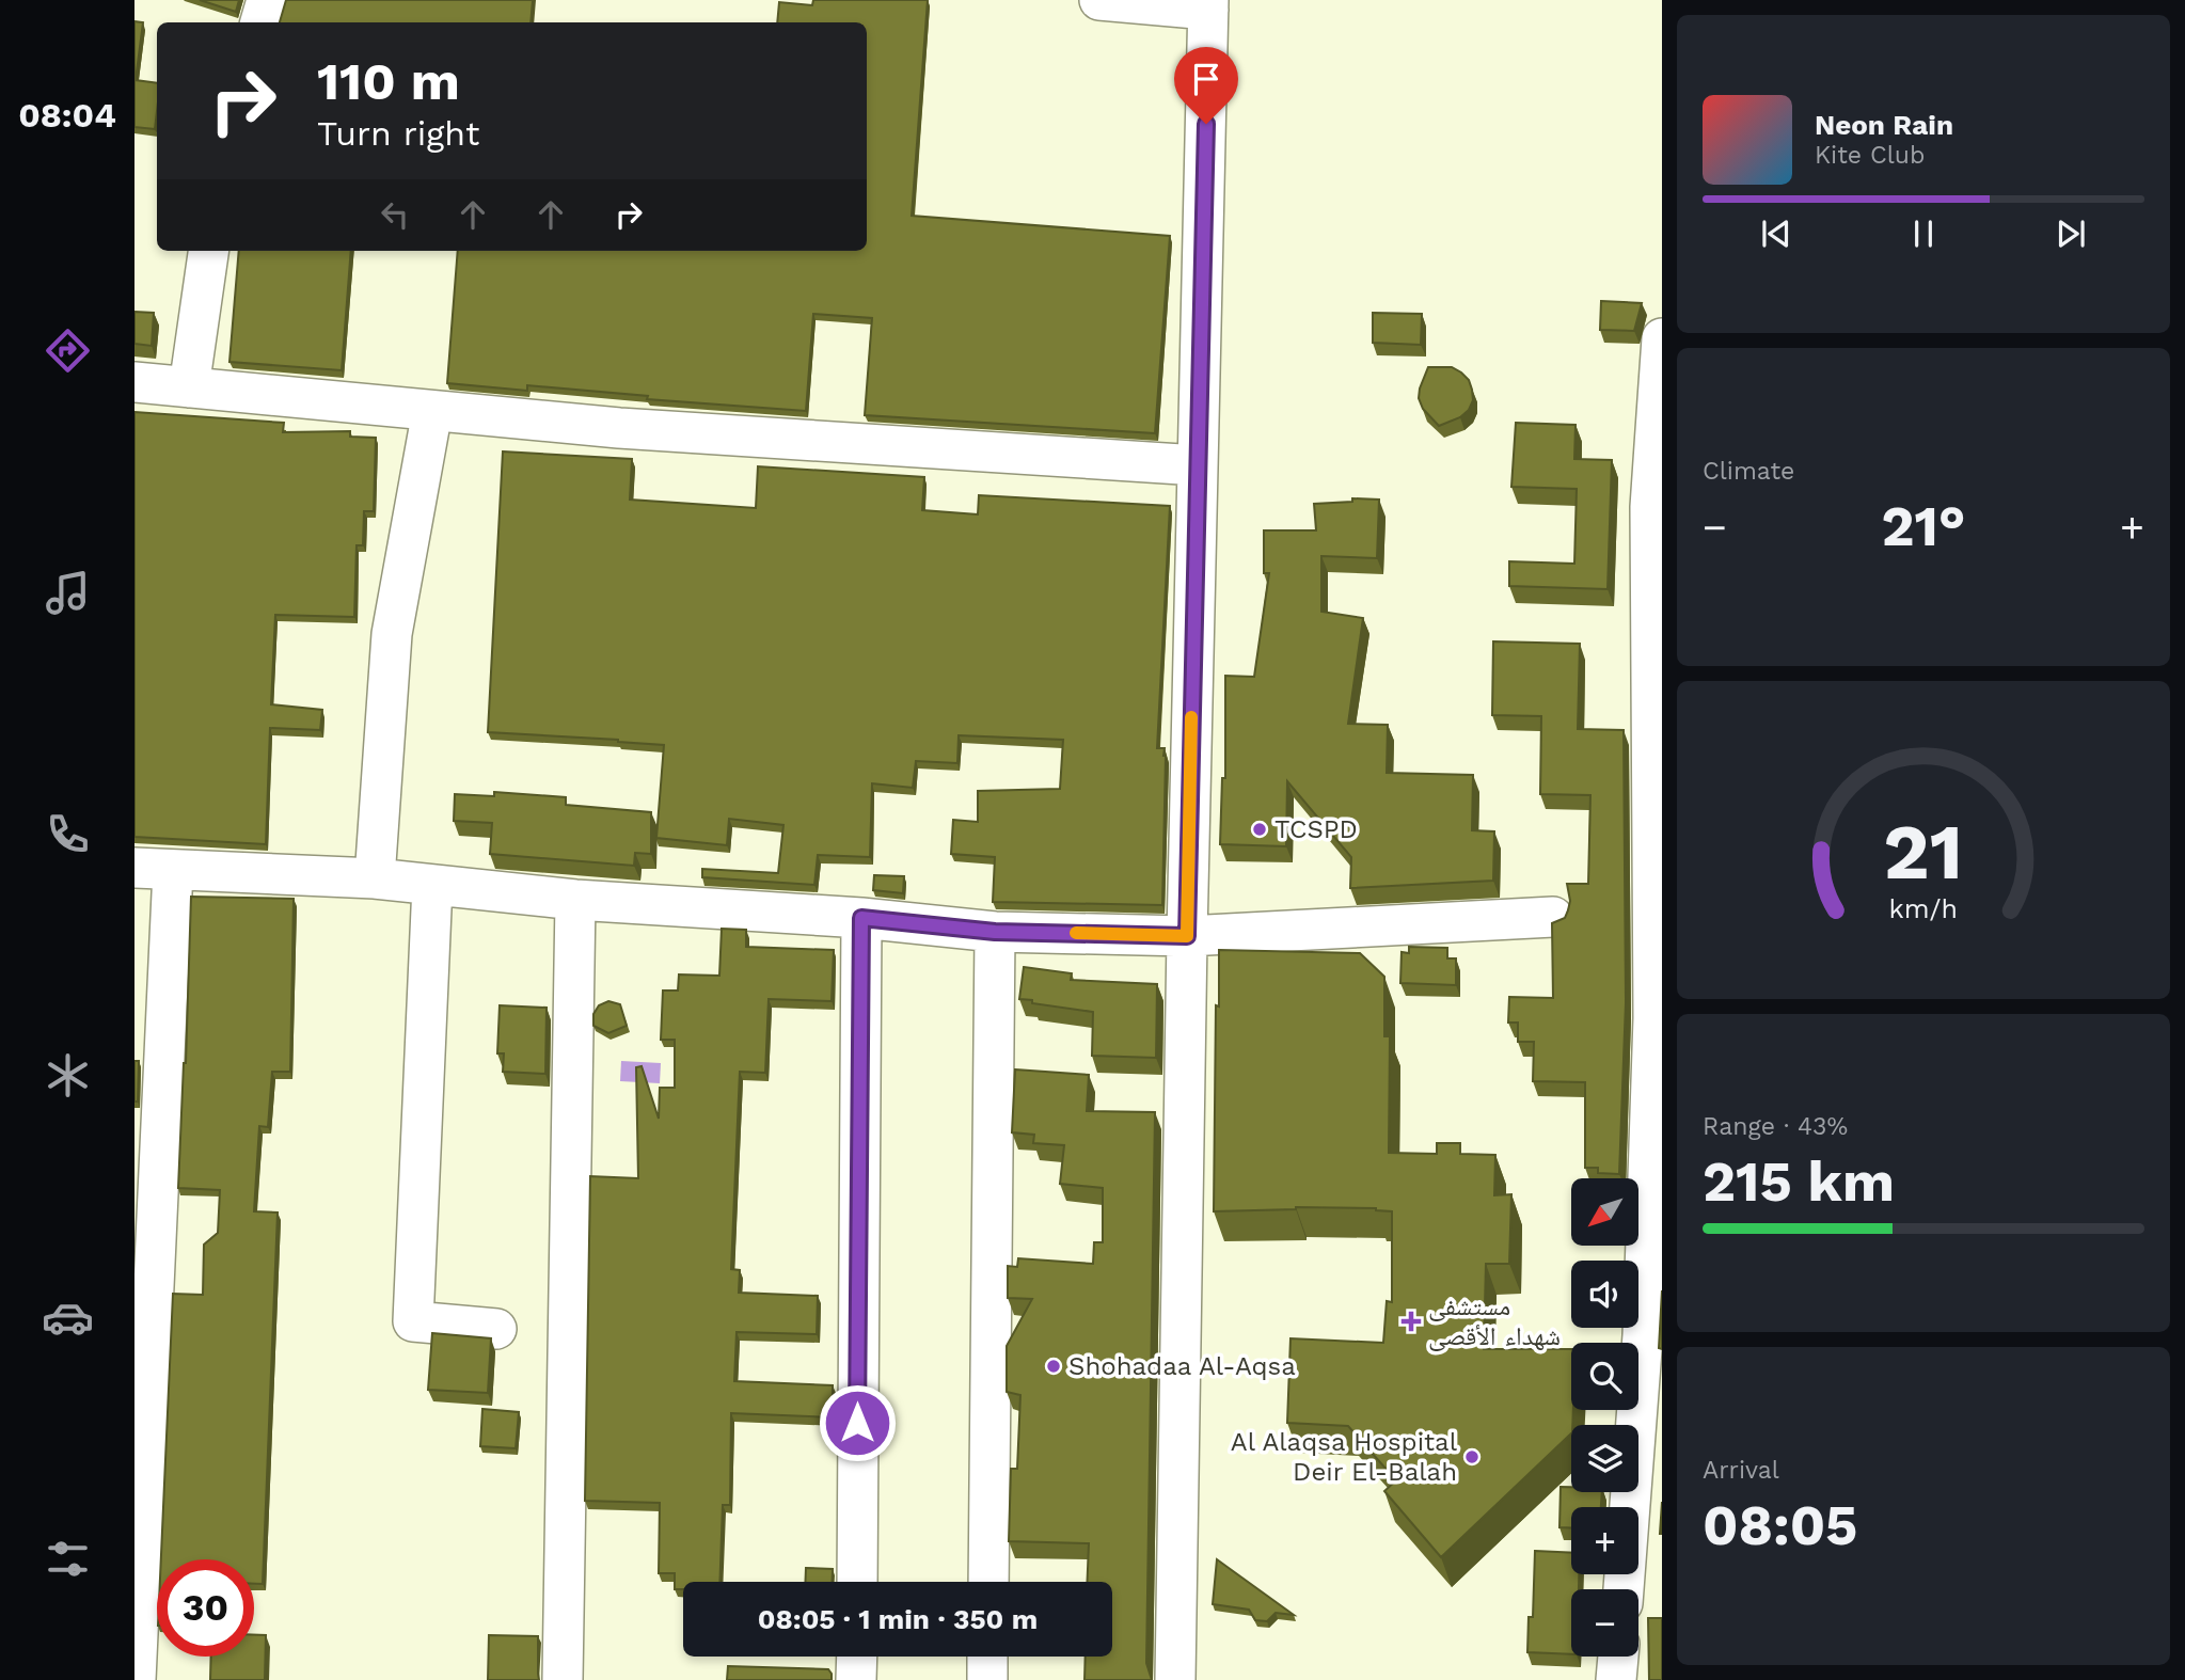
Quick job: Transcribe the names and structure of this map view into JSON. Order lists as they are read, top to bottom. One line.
{"places":{"other":["TCSPD","Shohadaa Al-Aqsa","Al Alaqsa Hospital Deir El-Balah"],"health":["مستشفى شهداء الأقصى"]},"north":"bottom left","page":{"tabs":"08:04","turn":["110 m","Turn right"],"song":["Neon Rain","Kite Club"],"tile":["Climate",["Range · 43%","215 km"],["Arrival","08:05"]],"heat":["−","21°","+"],"map_buttons":["+","−"],"limit":"30","trip":"08:05 · 1 min · 350 m","gauge":["21","km/h"]}}
